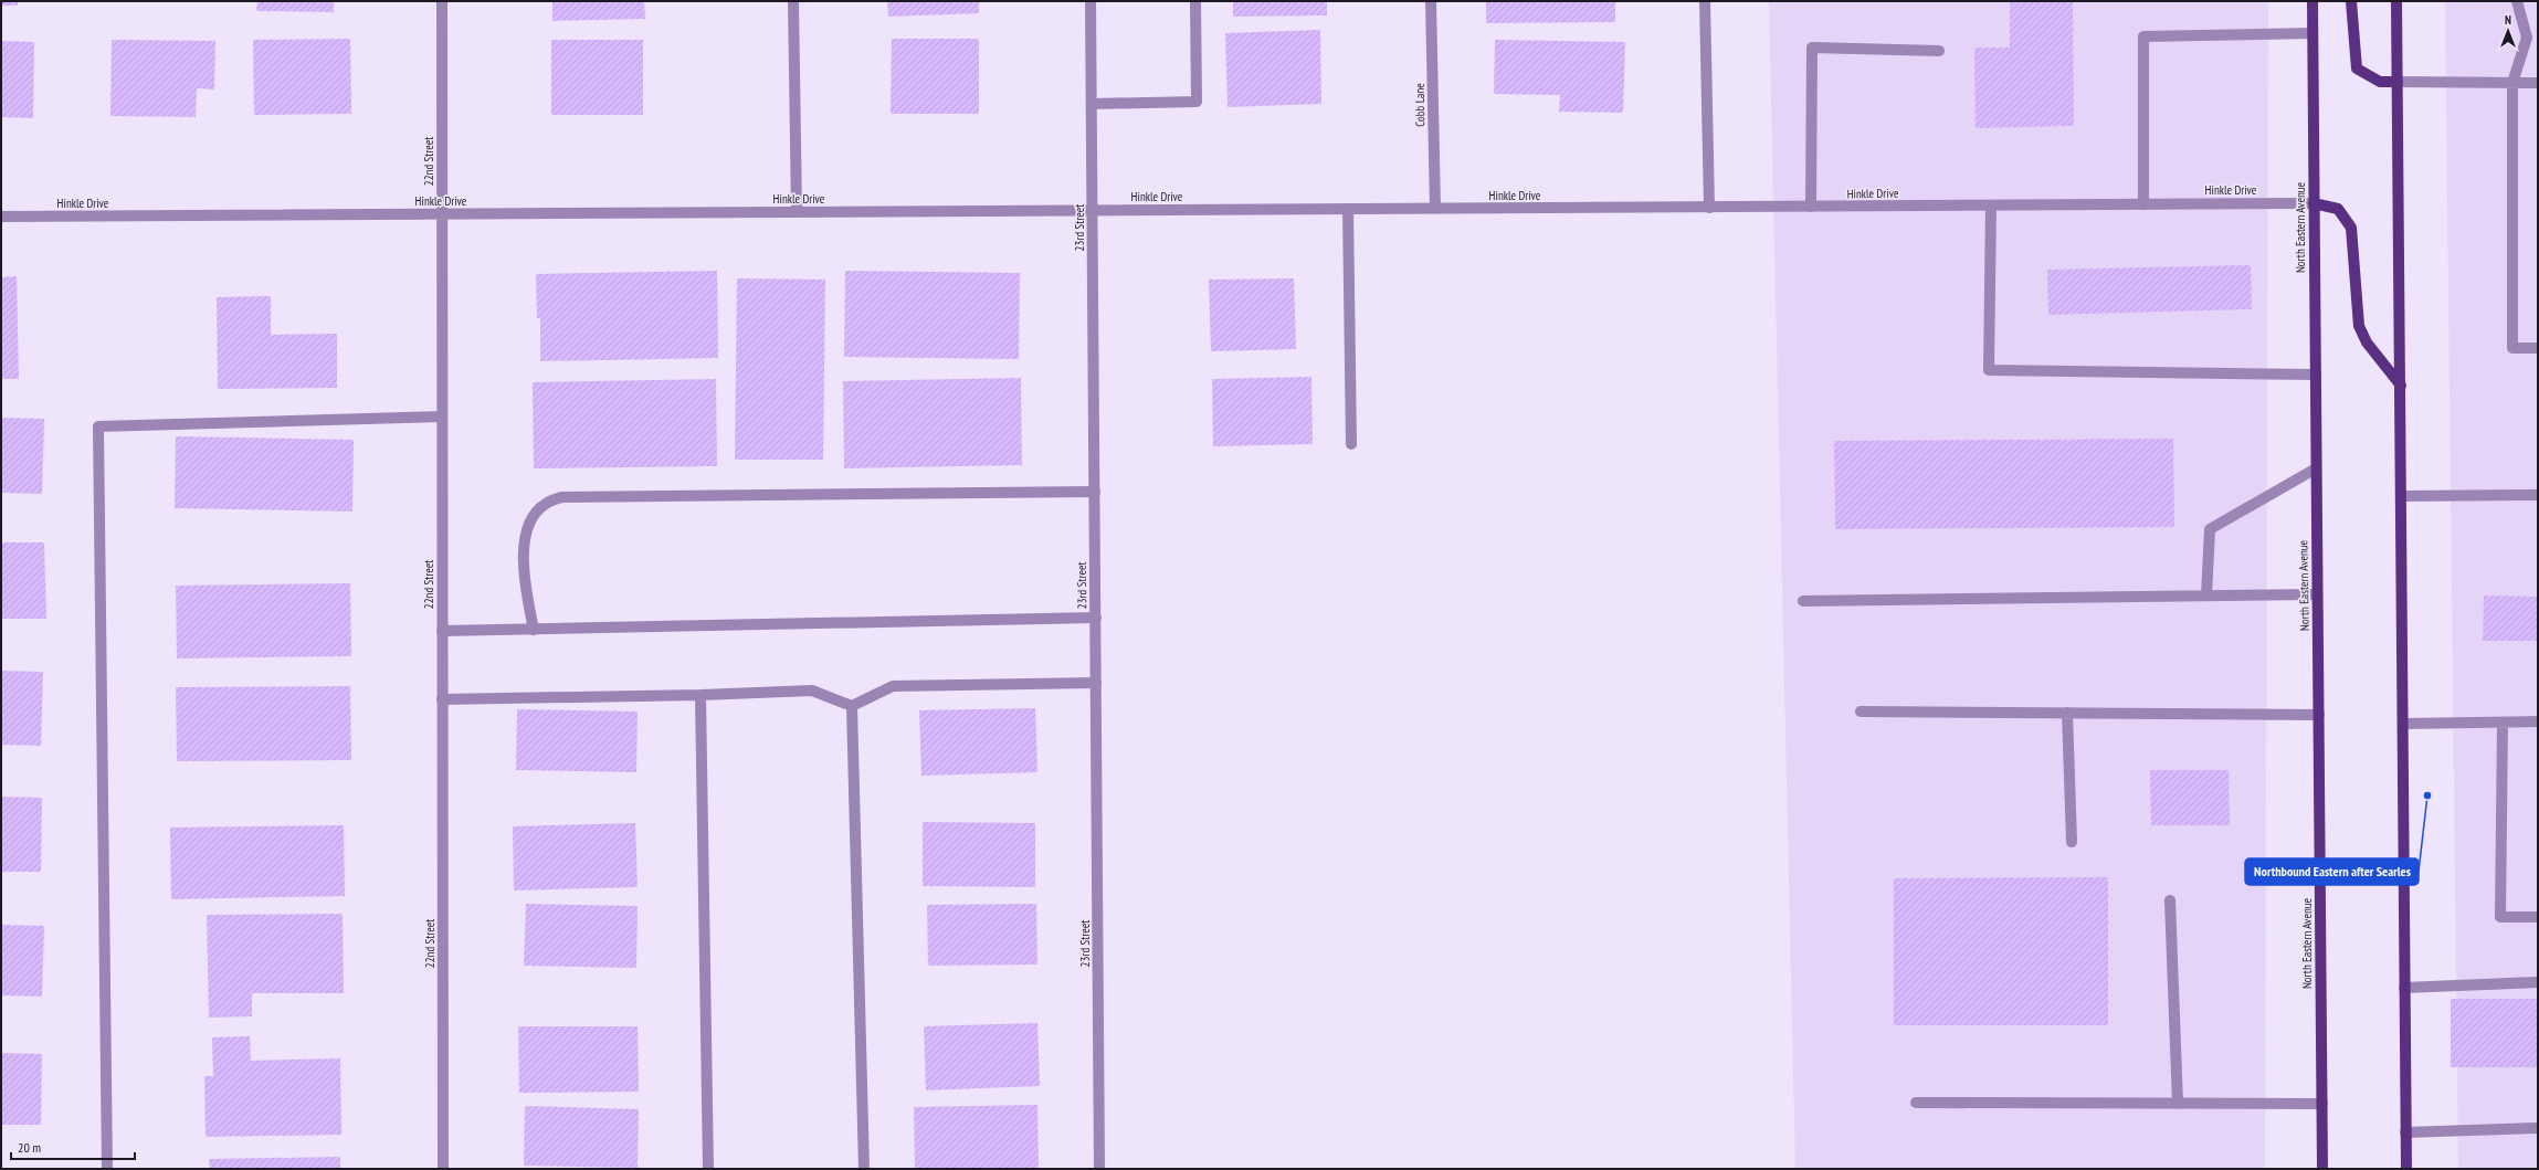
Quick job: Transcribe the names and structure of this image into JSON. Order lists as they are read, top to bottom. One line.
{"streets":{"main road":["North Eastern Avenue"],"street":["Cobb Lane","22nd Street","Hinkle Drive","23rd Street"]},"crossings":[["Cobb Lane","Hinkle Drive"],["22nd Street","Hinkle Drive"],["Hinkle Drive","23rd Street"],["Hinkle Drive","North Eastern Avenue"]],"places":["Northbound Eastern after Searles"],"scale_bar":"20 m","north":"top"}
